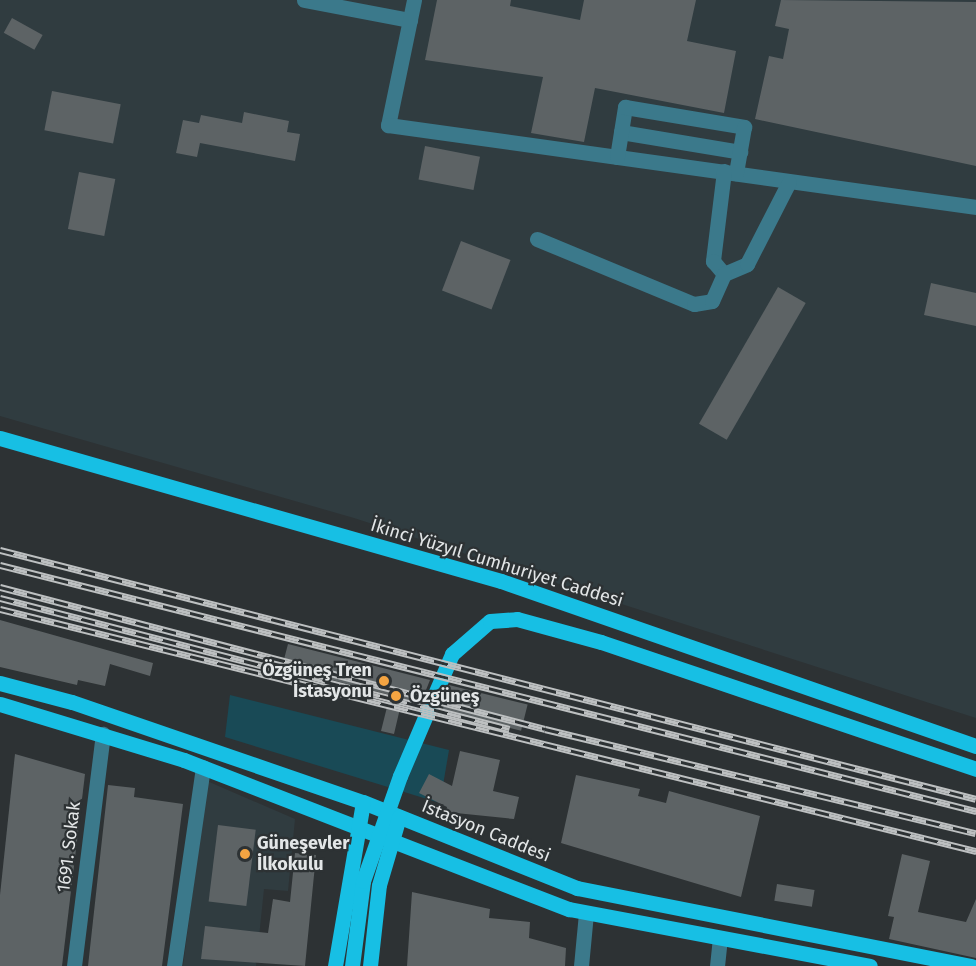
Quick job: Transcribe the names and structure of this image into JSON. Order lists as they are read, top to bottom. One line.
{"streets":{"main road":["İkinci Yüzyıl Cumhuriyet Caddesi","İstasyon Caddesi"],"street":["1691. Sokak"]},"places":["Özgüneş Tren İstasyonu","Özgüneş","Güneşevler İlkokulu"]}
